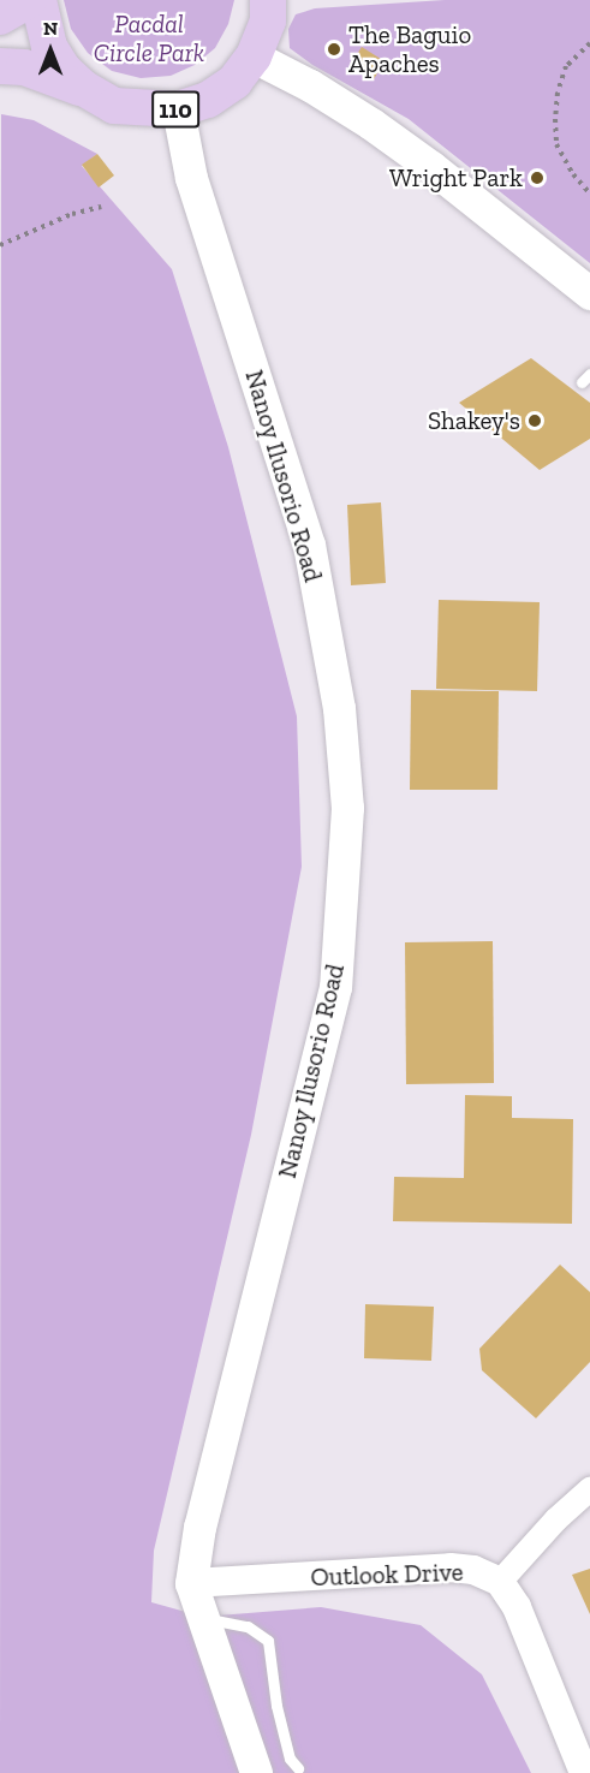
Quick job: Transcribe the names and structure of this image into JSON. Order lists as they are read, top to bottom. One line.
{"streets":{"main road":["110","Nanoy Ilusorio Road"],"street":["Outlook Drive"]},"crossings":[["110","Nanoy Ilusorio Road"],["Nanoy Ilusorio Road","Outlook Drive"]],"parks":["Pacdal Circle Park"],"places":["The Baguio Apaches","Wright Park","Shakey's"],"north":"top"}
